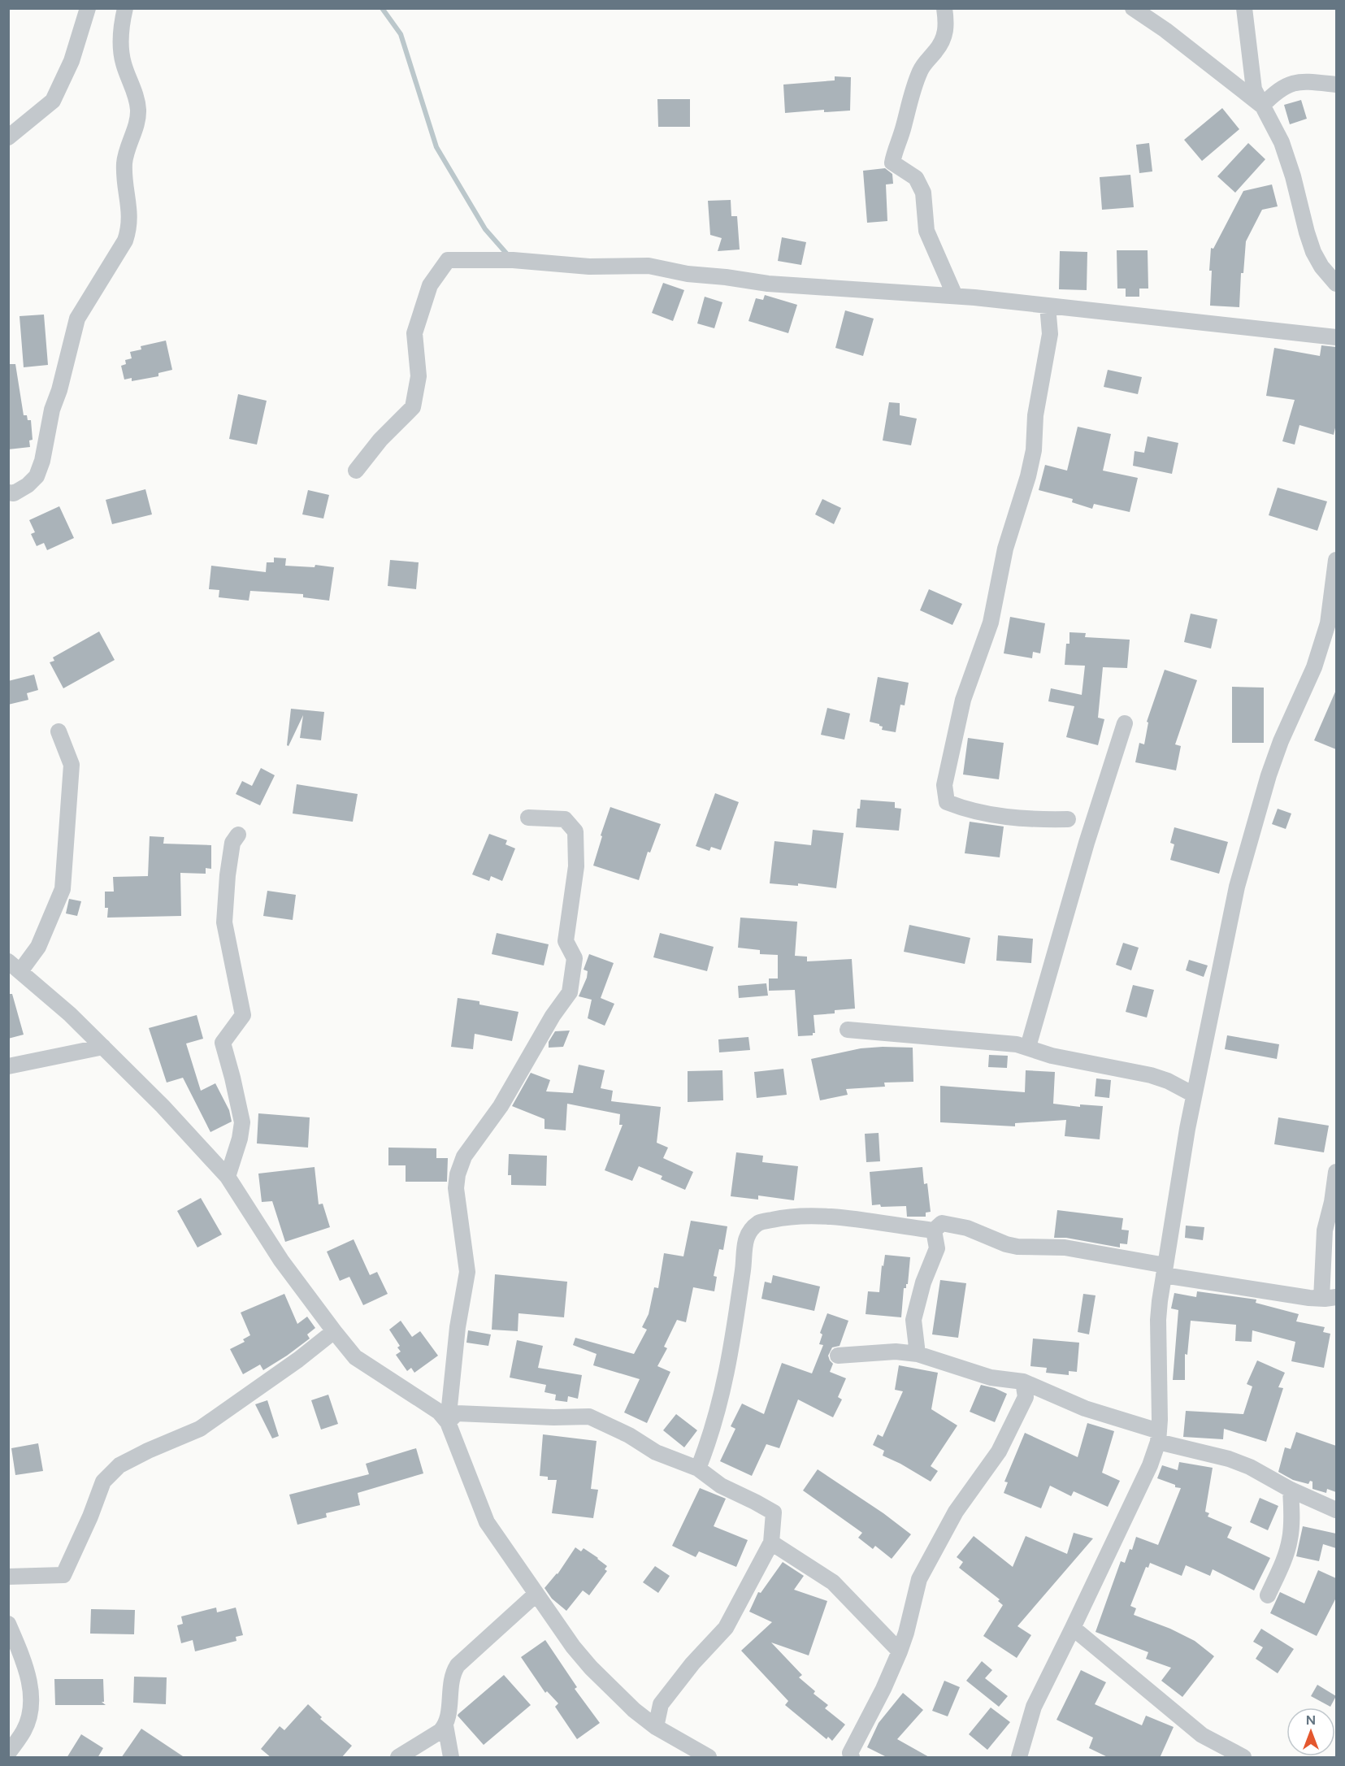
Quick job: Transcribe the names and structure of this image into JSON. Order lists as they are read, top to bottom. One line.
{"north":"top"}
